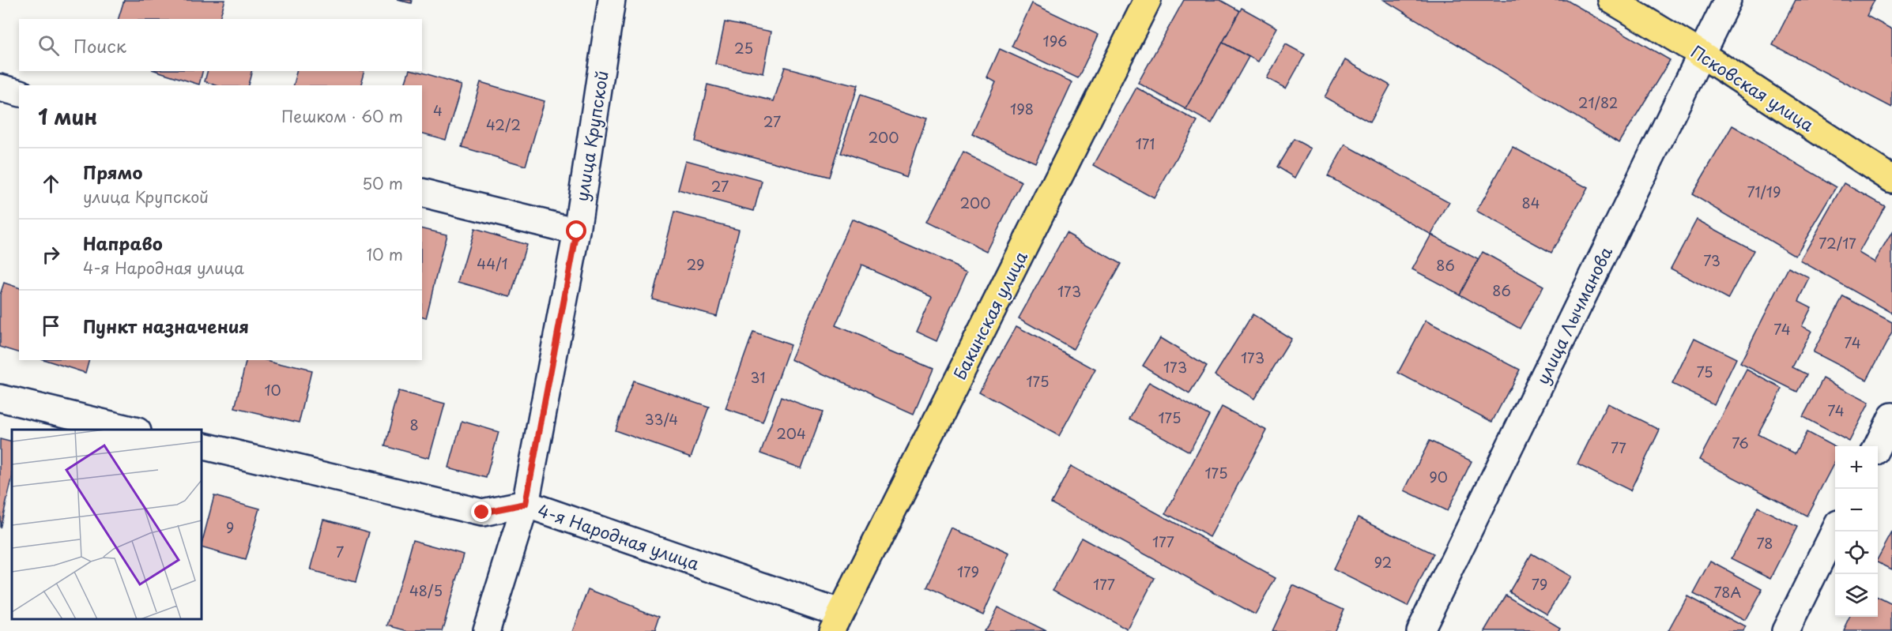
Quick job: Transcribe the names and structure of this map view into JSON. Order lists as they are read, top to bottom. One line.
{"streets":{"main road":["Псковская улица","Бакинская улица"],"street":["улица Крупской","улица Лычманова","4-я Народная улица"]},"crossings":[["Псковская улица","улица Лычманова"],["улица Крупской","4-я Народная улица"],["Бакинская улица","4-я Народная улица"]],"house_numbers":["196","25","21/82","198","4","27","42/2","200","171","27","71/19","200","84","72/17","73","44/1","29","86","86","173","74","74","173","173","75","31","175","10","74","175","33/4","8","204","76","77","175","90","9","177","78","7","92","179","177","79","48/5","78А"],"page":{"search":"Поиск","heading":["1 мин","Пешком · 60 m"],"list":[["Прямо","улица Крупской","50 m"],["Направо","4-я Народная улица","10 m"],"Пункт назначения"],"map_buttons":["+","−"]}}
